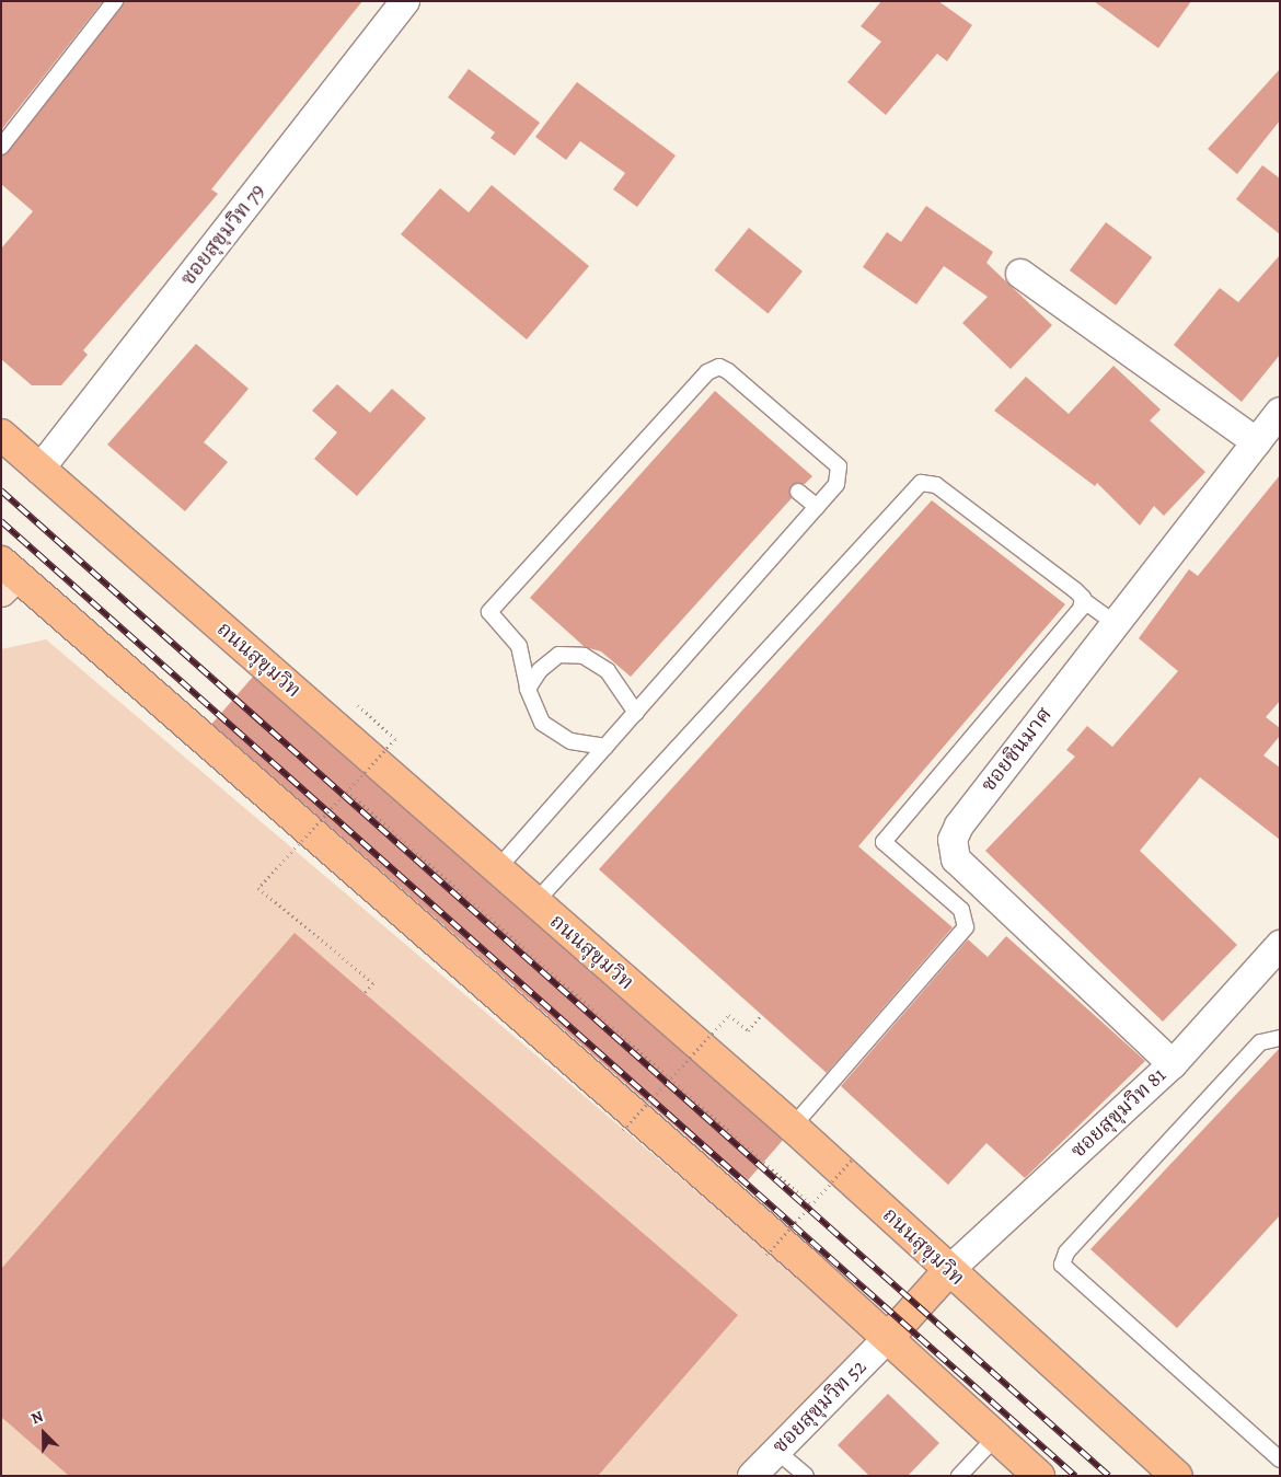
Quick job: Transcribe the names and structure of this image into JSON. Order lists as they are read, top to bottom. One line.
{"streets":{"main road":["ถนนสุขุมวิท"],"street":["ซอยสุขุมวิท 79","ซอยชินมาศ","ซอยสุขุมวิท 81","ซอยสุขุมวิท 52"]},"crossings":[["ซอยสุขุมวิท 79","ถนนสุขุมวิท"],["ถนนสุขุมวิท","ซอยสุขุมวิท 81"],["ซอยชินมาศ","ซอยสุขุมวิท 81"]],"north":"top left"}
